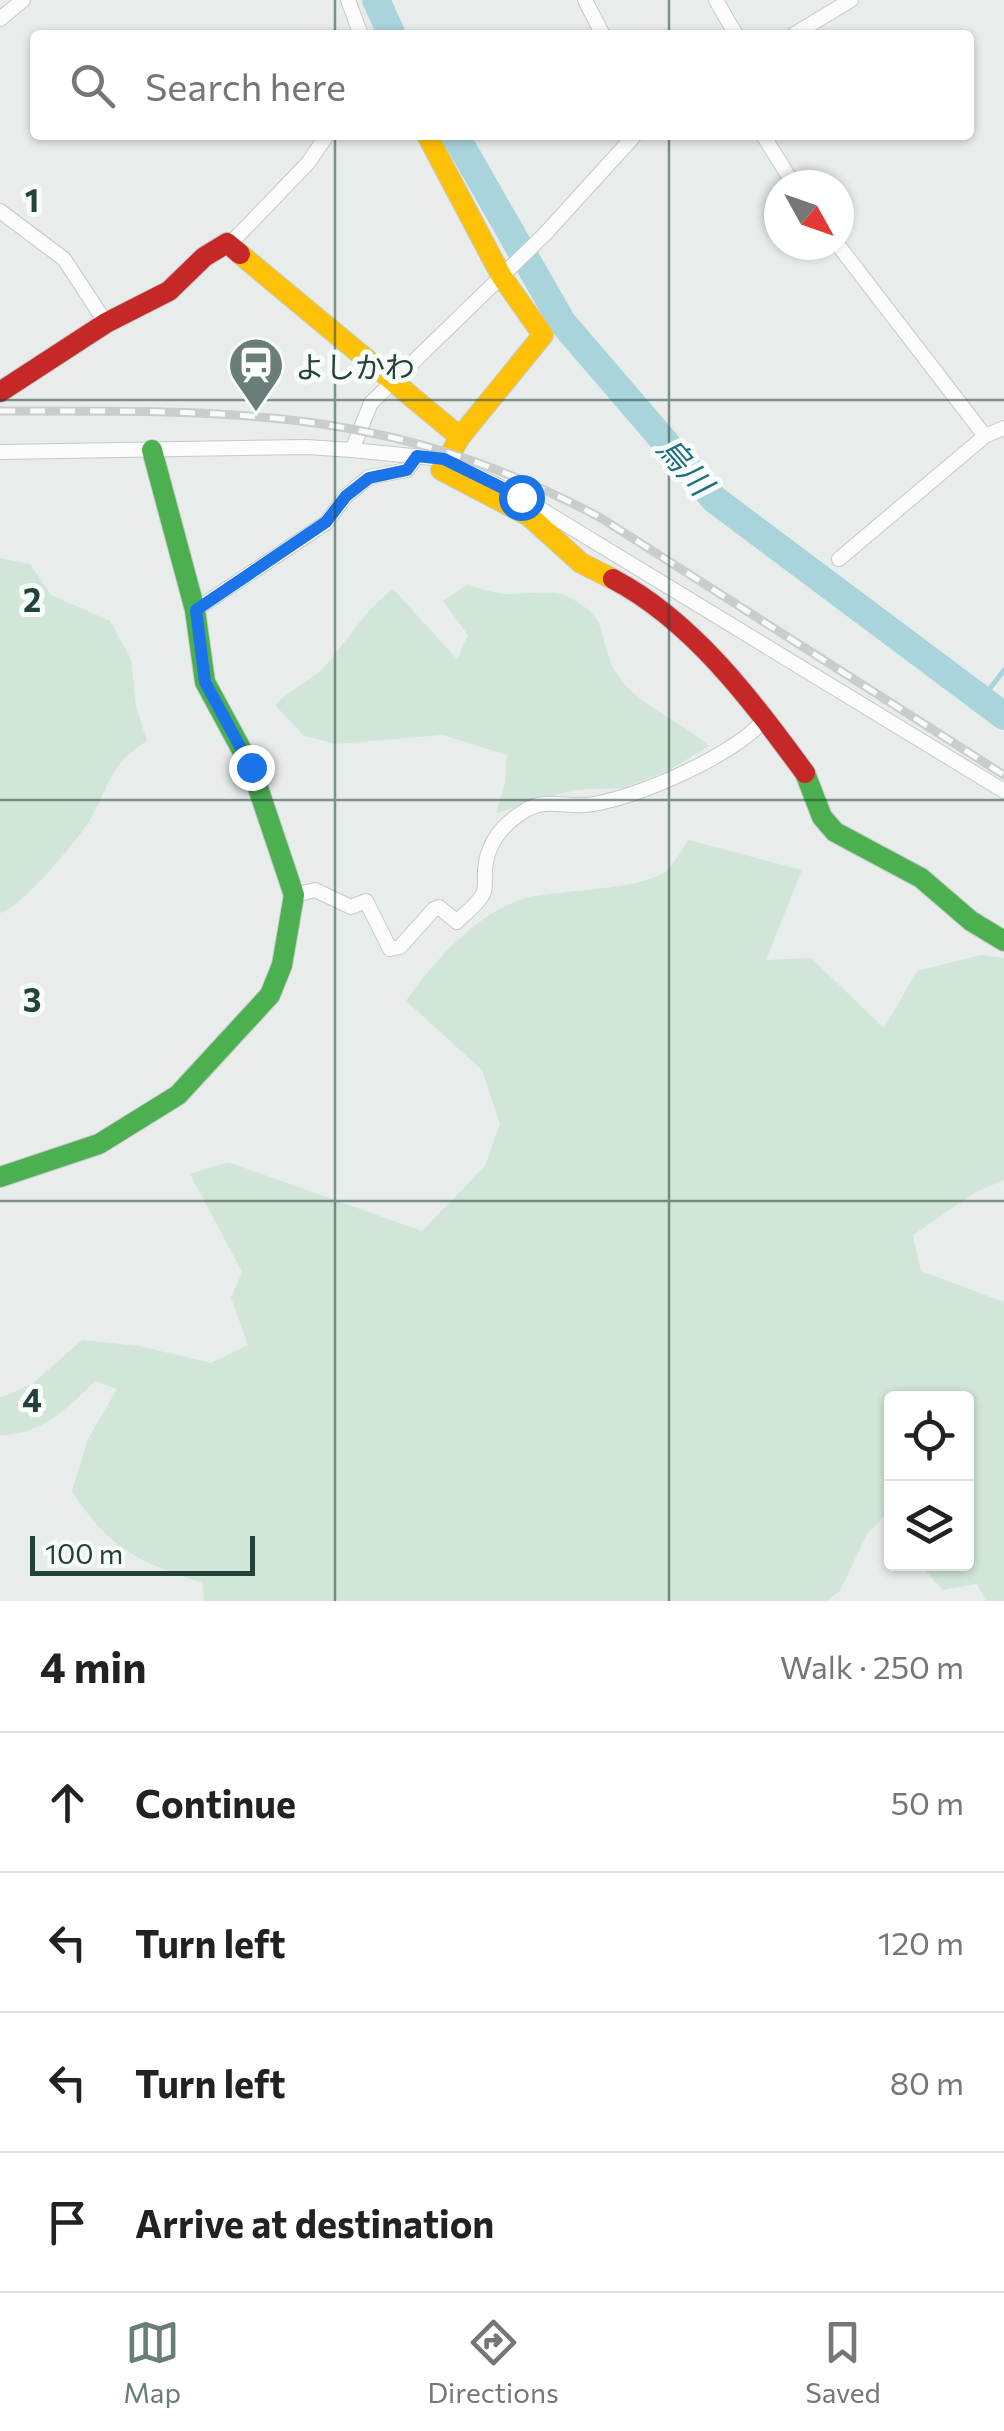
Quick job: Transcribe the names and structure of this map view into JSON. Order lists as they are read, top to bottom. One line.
{"water":["烏川"],"places":{"station":["よしかわ"]},"scale_bar":"100 m","north":"bottom right","page":{"search":"Search here","scale":"100 m","heading":["4 min","Walk · 250 m"],"list":[["Continue","50 m"],["Turn left","120 m"],["Turn left","80 m"],"Arrive at destination"],"nav":["Map","Directions","Saved"]},"grid":{"rows":["1","2","3","4"]}}
